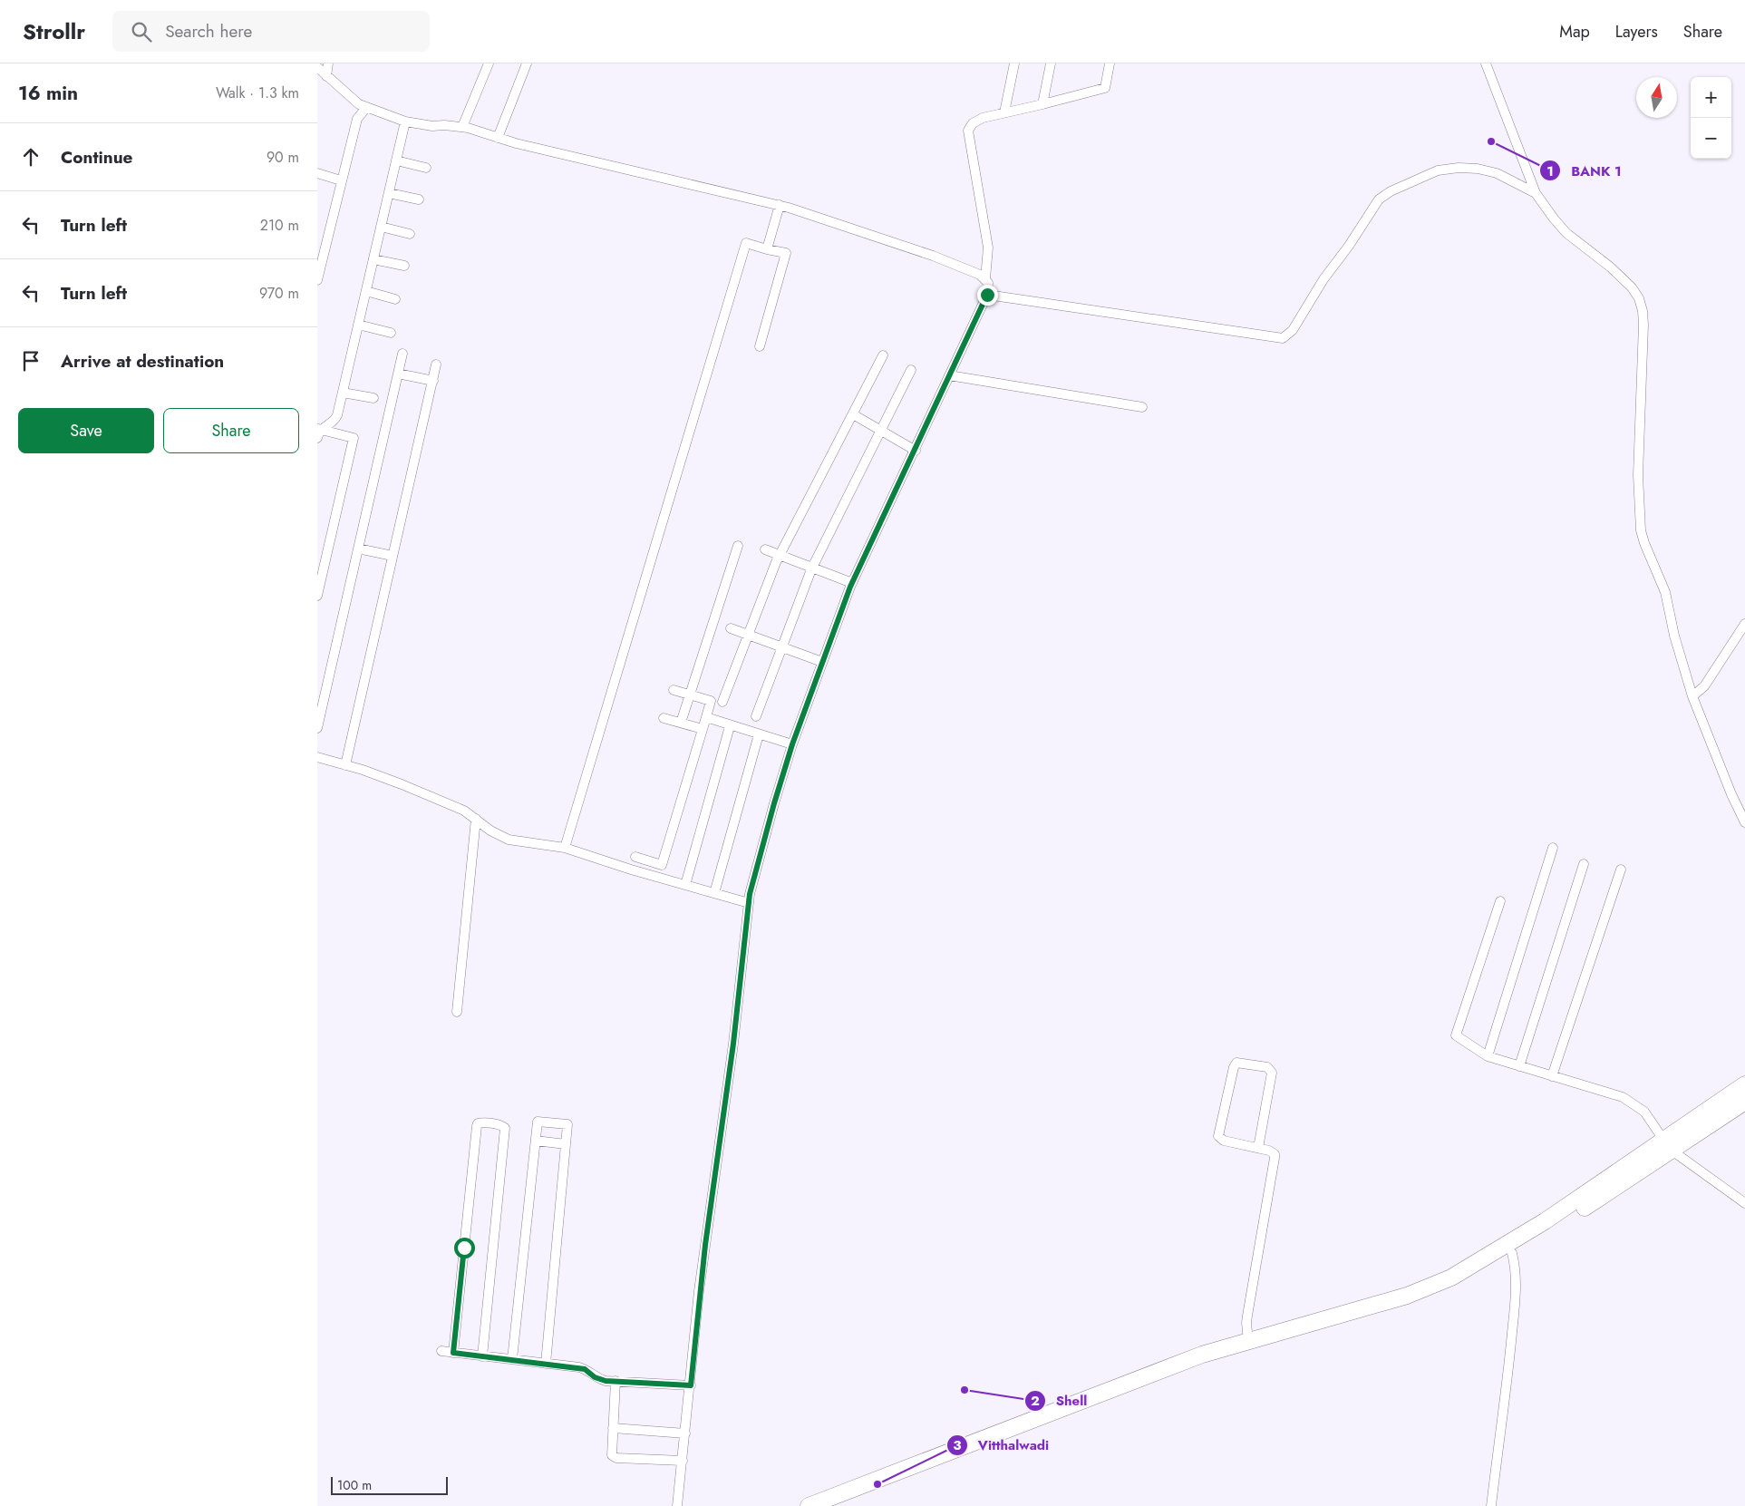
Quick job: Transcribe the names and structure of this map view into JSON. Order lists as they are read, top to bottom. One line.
{"places":["BANK 1","Shell","Vitthalwadi"],"scale_bar":"100 m","north":"top","page":{"header":"Strollr","search":"Search here","nav":["Map","Layers","Share"],"heading":["16 min","Walk · 1.3 km"],"map_buttons":["+","−"],"list":[["Continue","90 m"],["Turn left","210 m"],["Turn left","970 m"],"Arrive at destination"],"buttons":["Save","Share"],"scale":"100 m"}}
